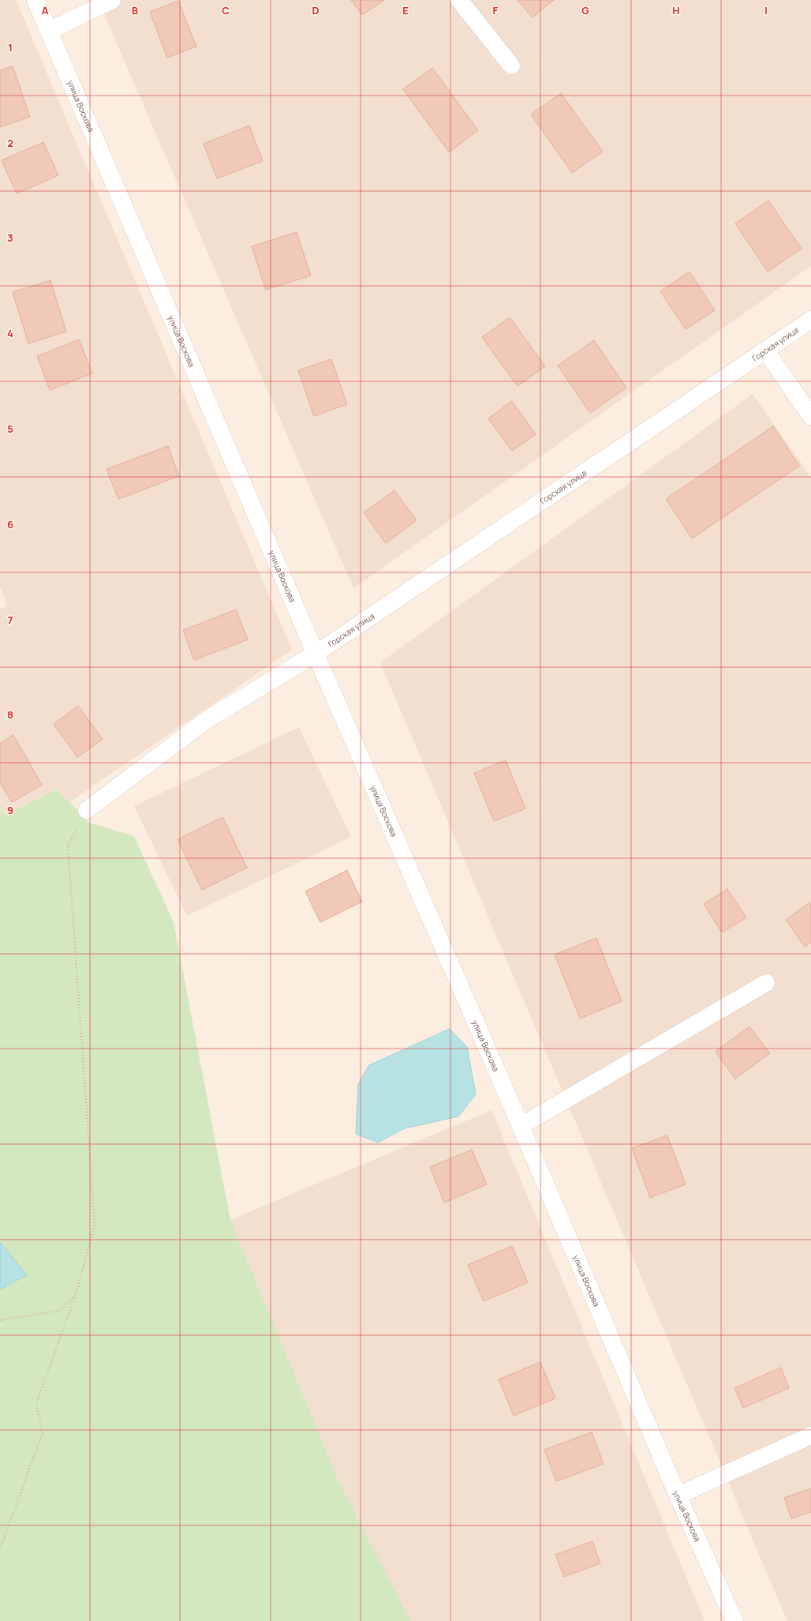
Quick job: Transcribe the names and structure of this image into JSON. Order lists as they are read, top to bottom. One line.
{"streets":{"street":["улица Воскова","Горская улица"]},"crossings":[["улица Воскова","Горская улица"]],"grid":{"columns":["A","B","C","D","E","F","G","H","I"],"rows":["1","2","3","4","5","6","7","8","9"]}}
